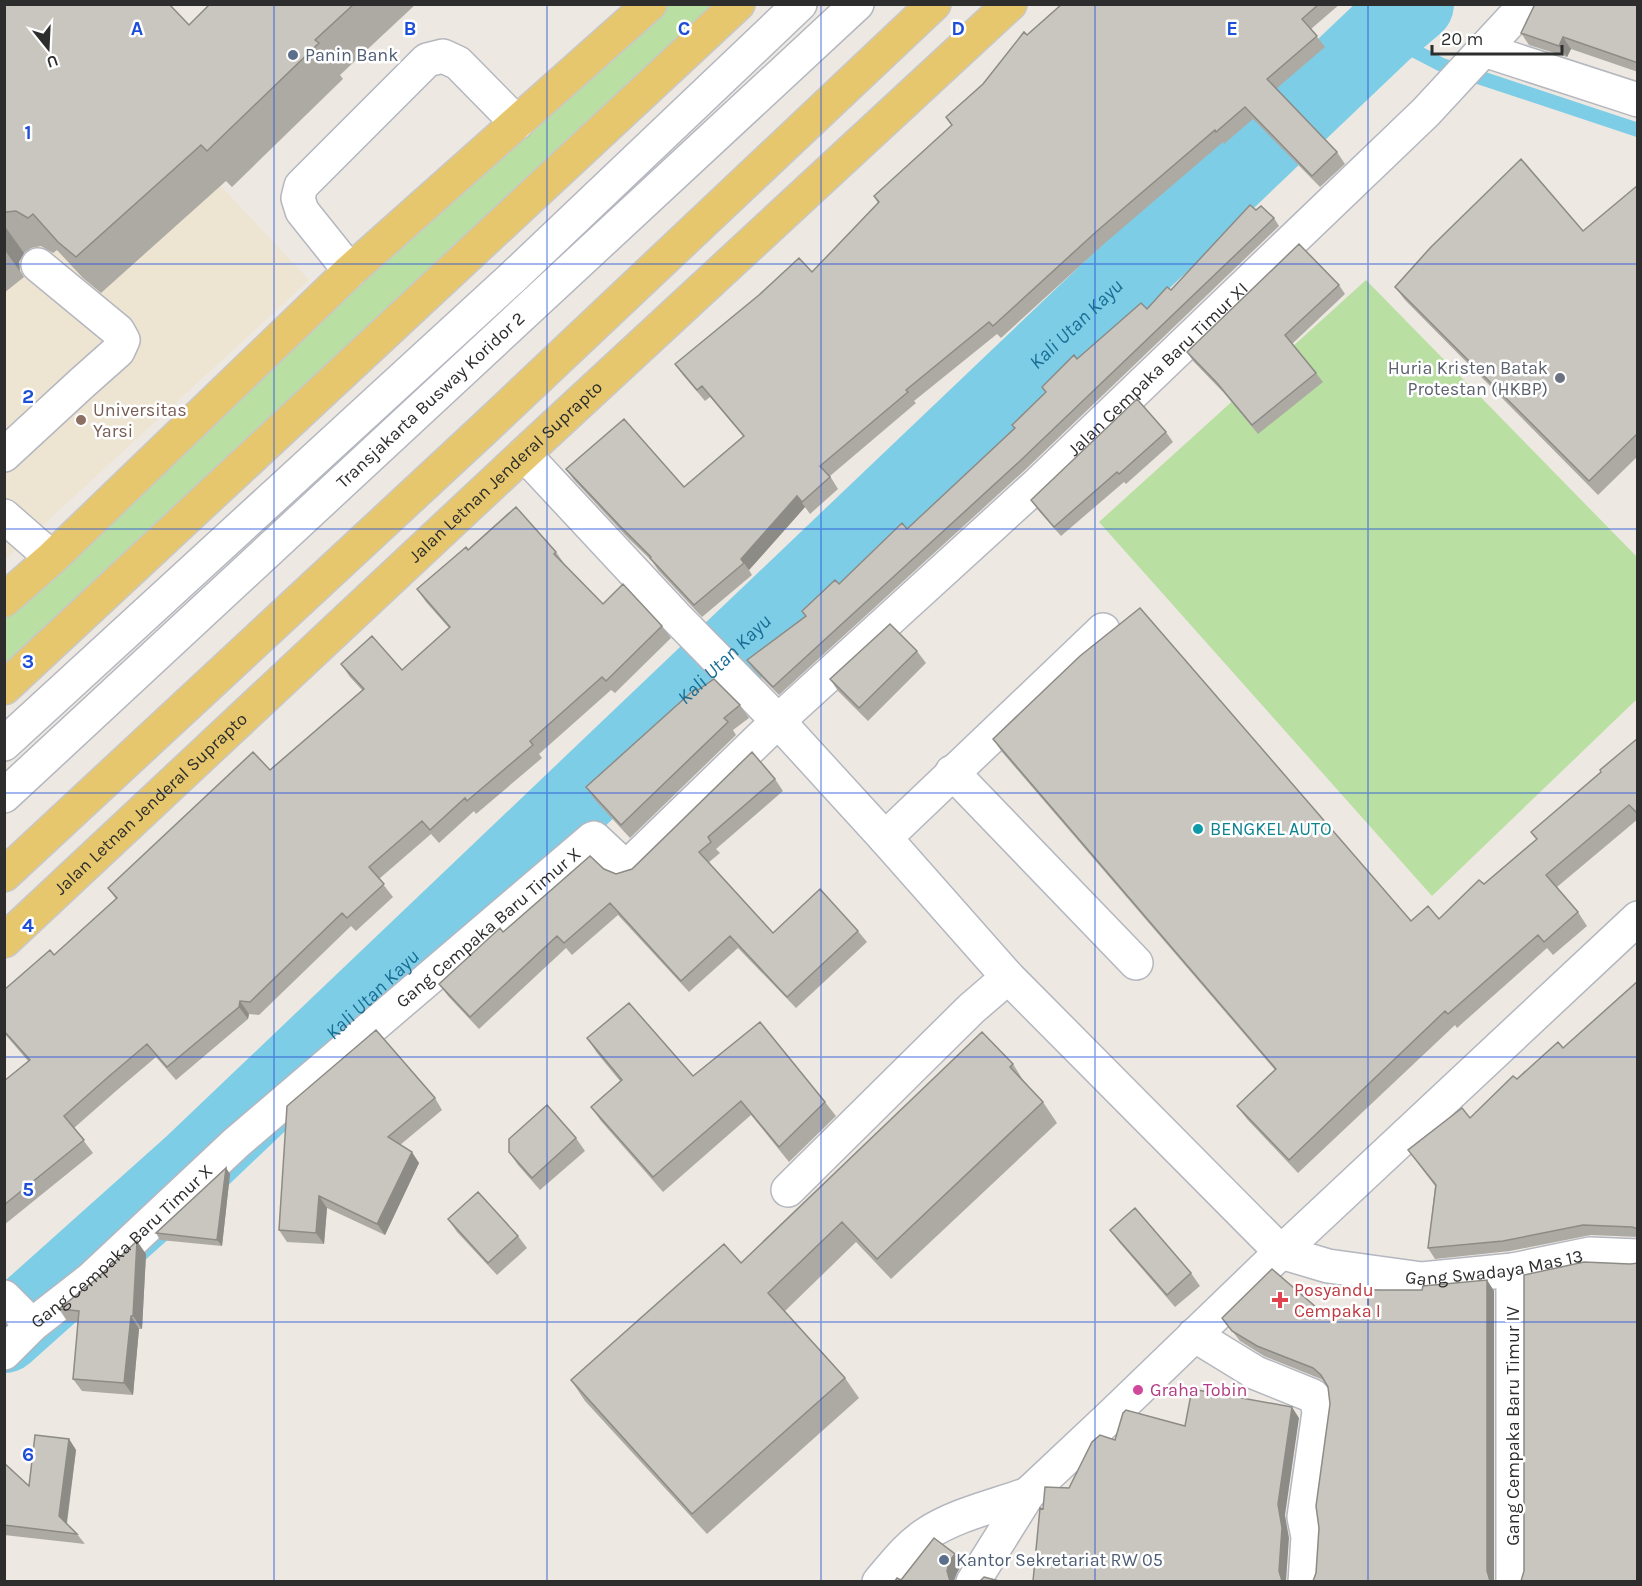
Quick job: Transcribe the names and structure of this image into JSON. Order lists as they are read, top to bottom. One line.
{"streets":{"main road":["Jalan Letnan Jenderal Suprapto"],"street":["Jalan Cempaka Baru Timur XI","Transjakarta Busway Koridor 2","Gang Cempaka Baru Timur X","Gang Swadaya Mas 13","Gang Cempaka Baru Timur IV"]},"crossings":[["Jalan Cempaka Baru Timur XI","Gang Cempaka Baru Timur X"],["Gang Swadaya Mas 13","Gang Cempaka Baru Timur IV"]],"water":["Kali Utan Kayu"],"places":{"other":["Panin Bank","Huria Kristen Batak Protestan (HKBP)","Universitas Yarsi","BENGKEL AUTO","Graha Tobin","Kantor Sekretariat RW 05"],"health":["Posyandu Cempaka I"]},"scale_bar":"20 m","north":"bottom","grid":{"columns":["A","B","C","D","E"],"rows":["1","2","3","4","5","6"]}}
